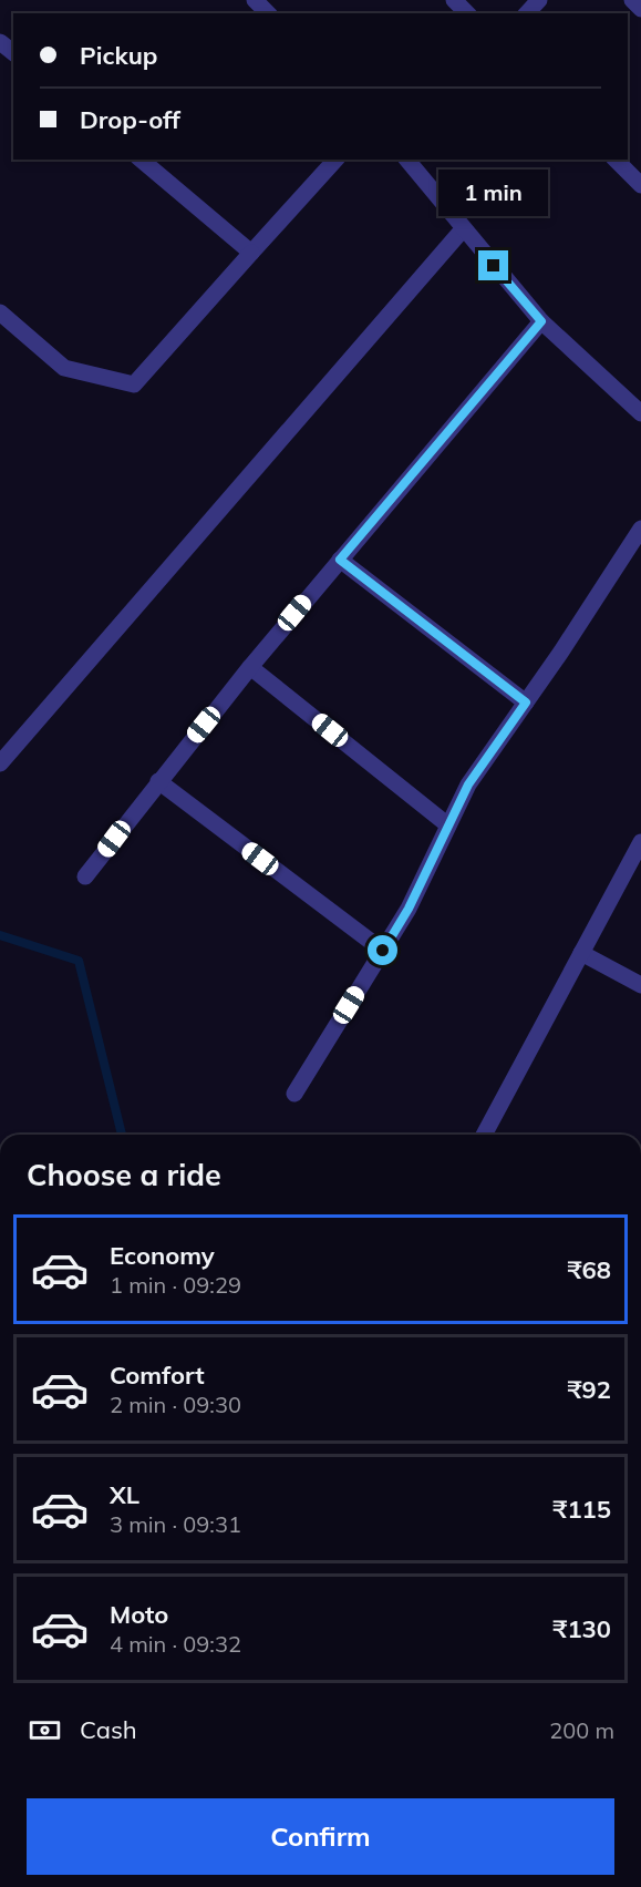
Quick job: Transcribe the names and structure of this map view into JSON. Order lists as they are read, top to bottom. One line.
{"page":{"banner":["Pickup","Drop-off"],"bubble":"1 min","heading":"Choose a ride","list":[{"name":"Economy","note":"1 min · 09:29","value":"₹68"},{"name":"Comfort","note":"2 min · 09:30","value":"₹92"},{"name":"XL","note":"3 min · 09:31","value":"₹115"},{"name":"Moto","note":"4 min · 09:32","value":"₹130"}],"pay":["Cash","200 m"],"buttons":"Confirm"}}
